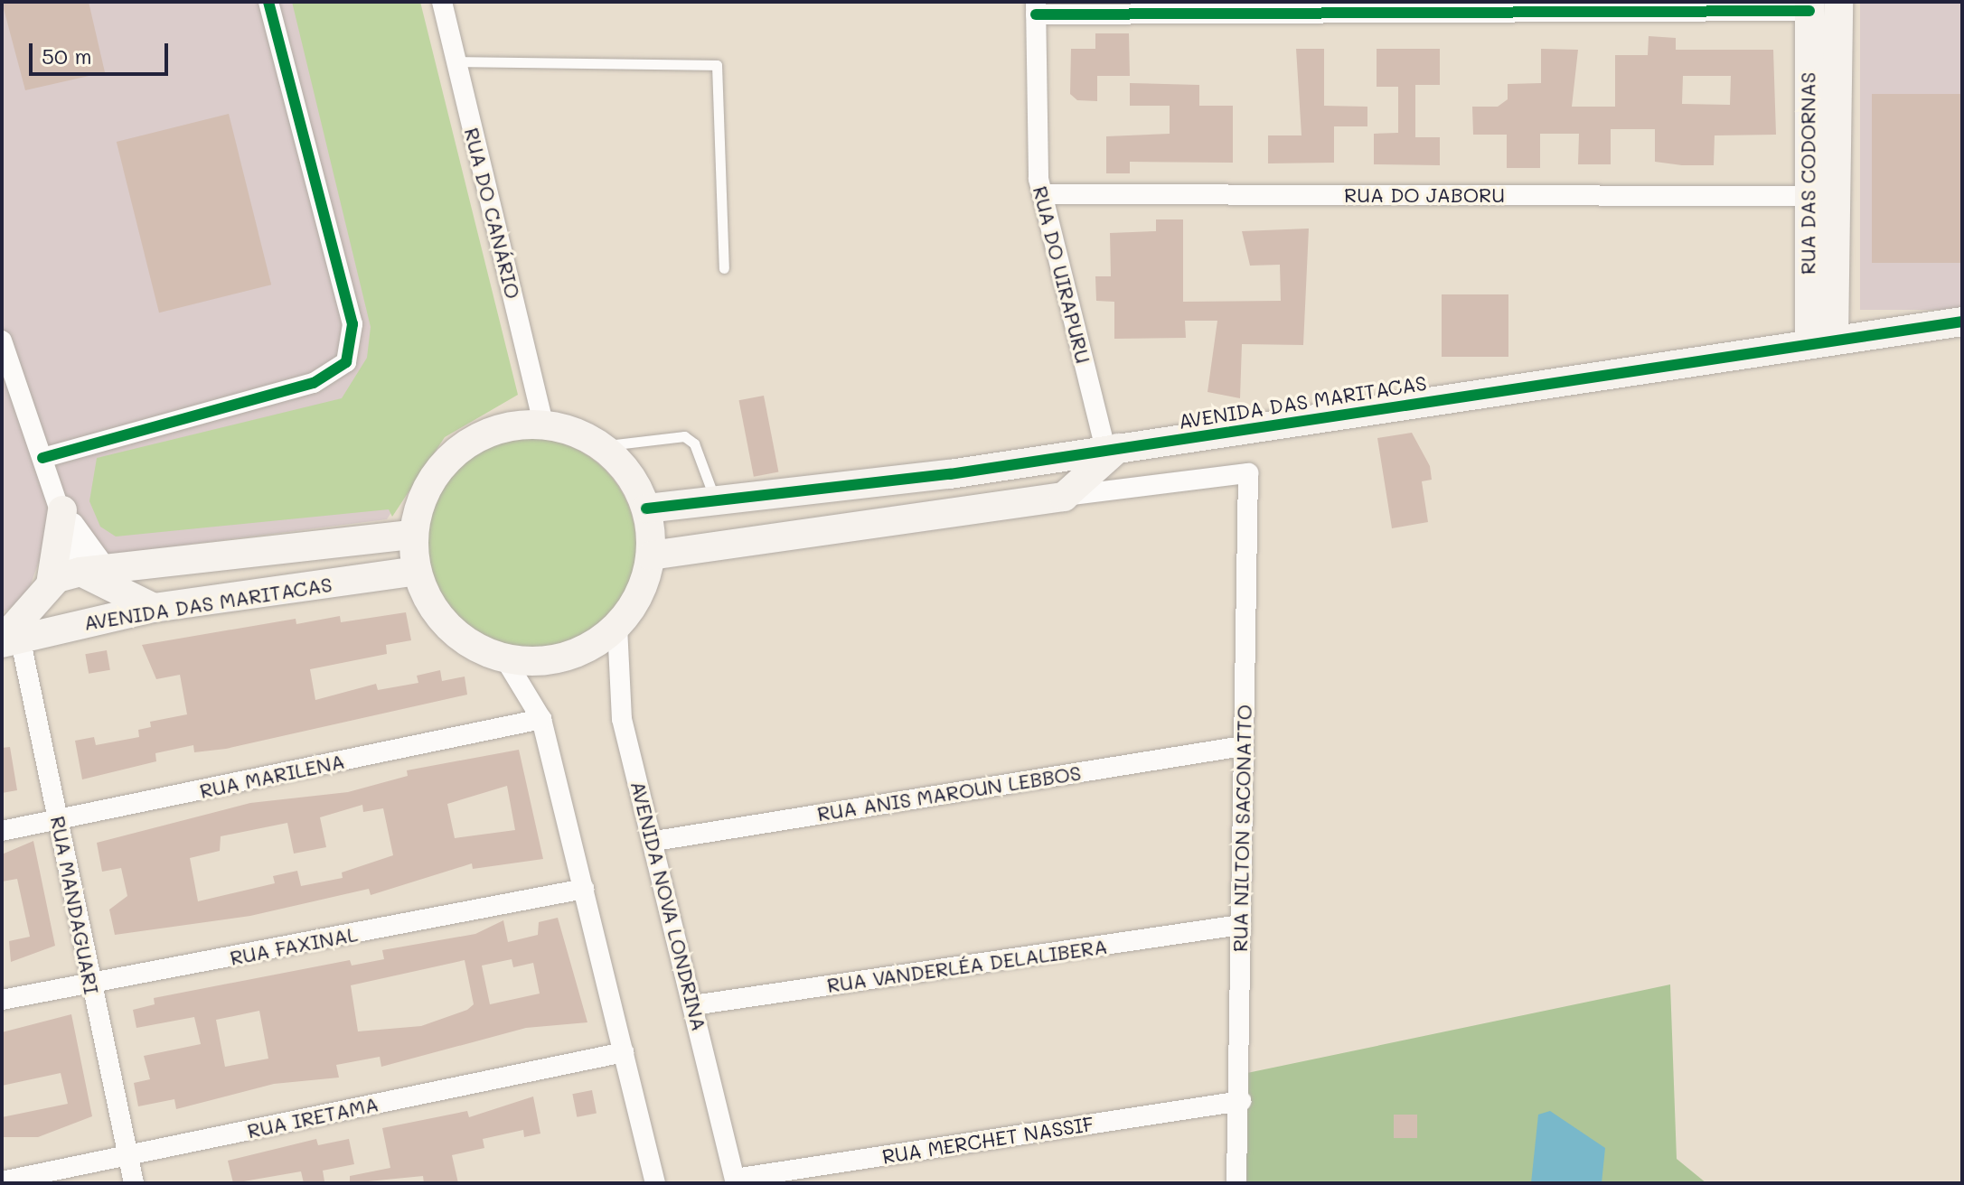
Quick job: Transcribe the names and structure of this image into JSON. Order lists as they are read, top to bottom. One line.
{"streets":{"street":["RUA DAS CODORNAS","RUA DO JABORU","RUA DO CANÁRIO","RUA DO UIRAPURU","AVENIDA DAS MARITACAS","RUA MARILENA","RUA ANIS MAROUN LEBBOS","RUA NILTON SACONATTO","RUA MANDAGUARI","AVENIDA NOVA LONDRINA","RUA FAXINAL","RUA VANDERLÉA DELALIBERA","RUA IRETAMA","RUA MERCHET NASSIF"]},"crossings":[["RUA DAS CODORNAS","RUA DO JABORU"],["RUA DAS CODORNAS","AVENIDA DAS MARITACAS"],["RUA DO JABORU","RUA DO UIRAPURU"],["RUA DO CANÁRIO","AVENIDA DAS MARITACAS"],["RUA DO CANÁRIO","AVENIDA NOVA LONDRINA"],["RUA DO UIRAPURU","AVENIDA DAS MARITACAS"],["AVENIDA DAS MARITACAS","RUA MANDAGUARI"],["AVENIDA DAS MARITACAS","AVENIDA NOVA LONDRINA"],["RUA MARILENA","RUA MANDAGUARI"],["RUA ANIS MAROUN LEBBOS","RUA NILTON SACONATTO"],["RUA ANIS MAROUN LEBBOS","AVENIDA NOVA LONDRINA"],["RUA NILTON SACONATTO","RUA VANDERLÉA DELALIBERA"],["RUA NILTON SACONATTO","RUA MERCHET NASSIF"],["RUA MANDAGUARI","RUA FAXINAL"],["RUA MANDAGUARI","RUA IRETAMA"],["AVENIDA NOVA LONDRINA","RUA VANDERLÉA DELALIBERA"],["AVENIDA NOVA LONDRINA","RUA MERCHET NASSIF"]],"scale_bar":"50 m"}
